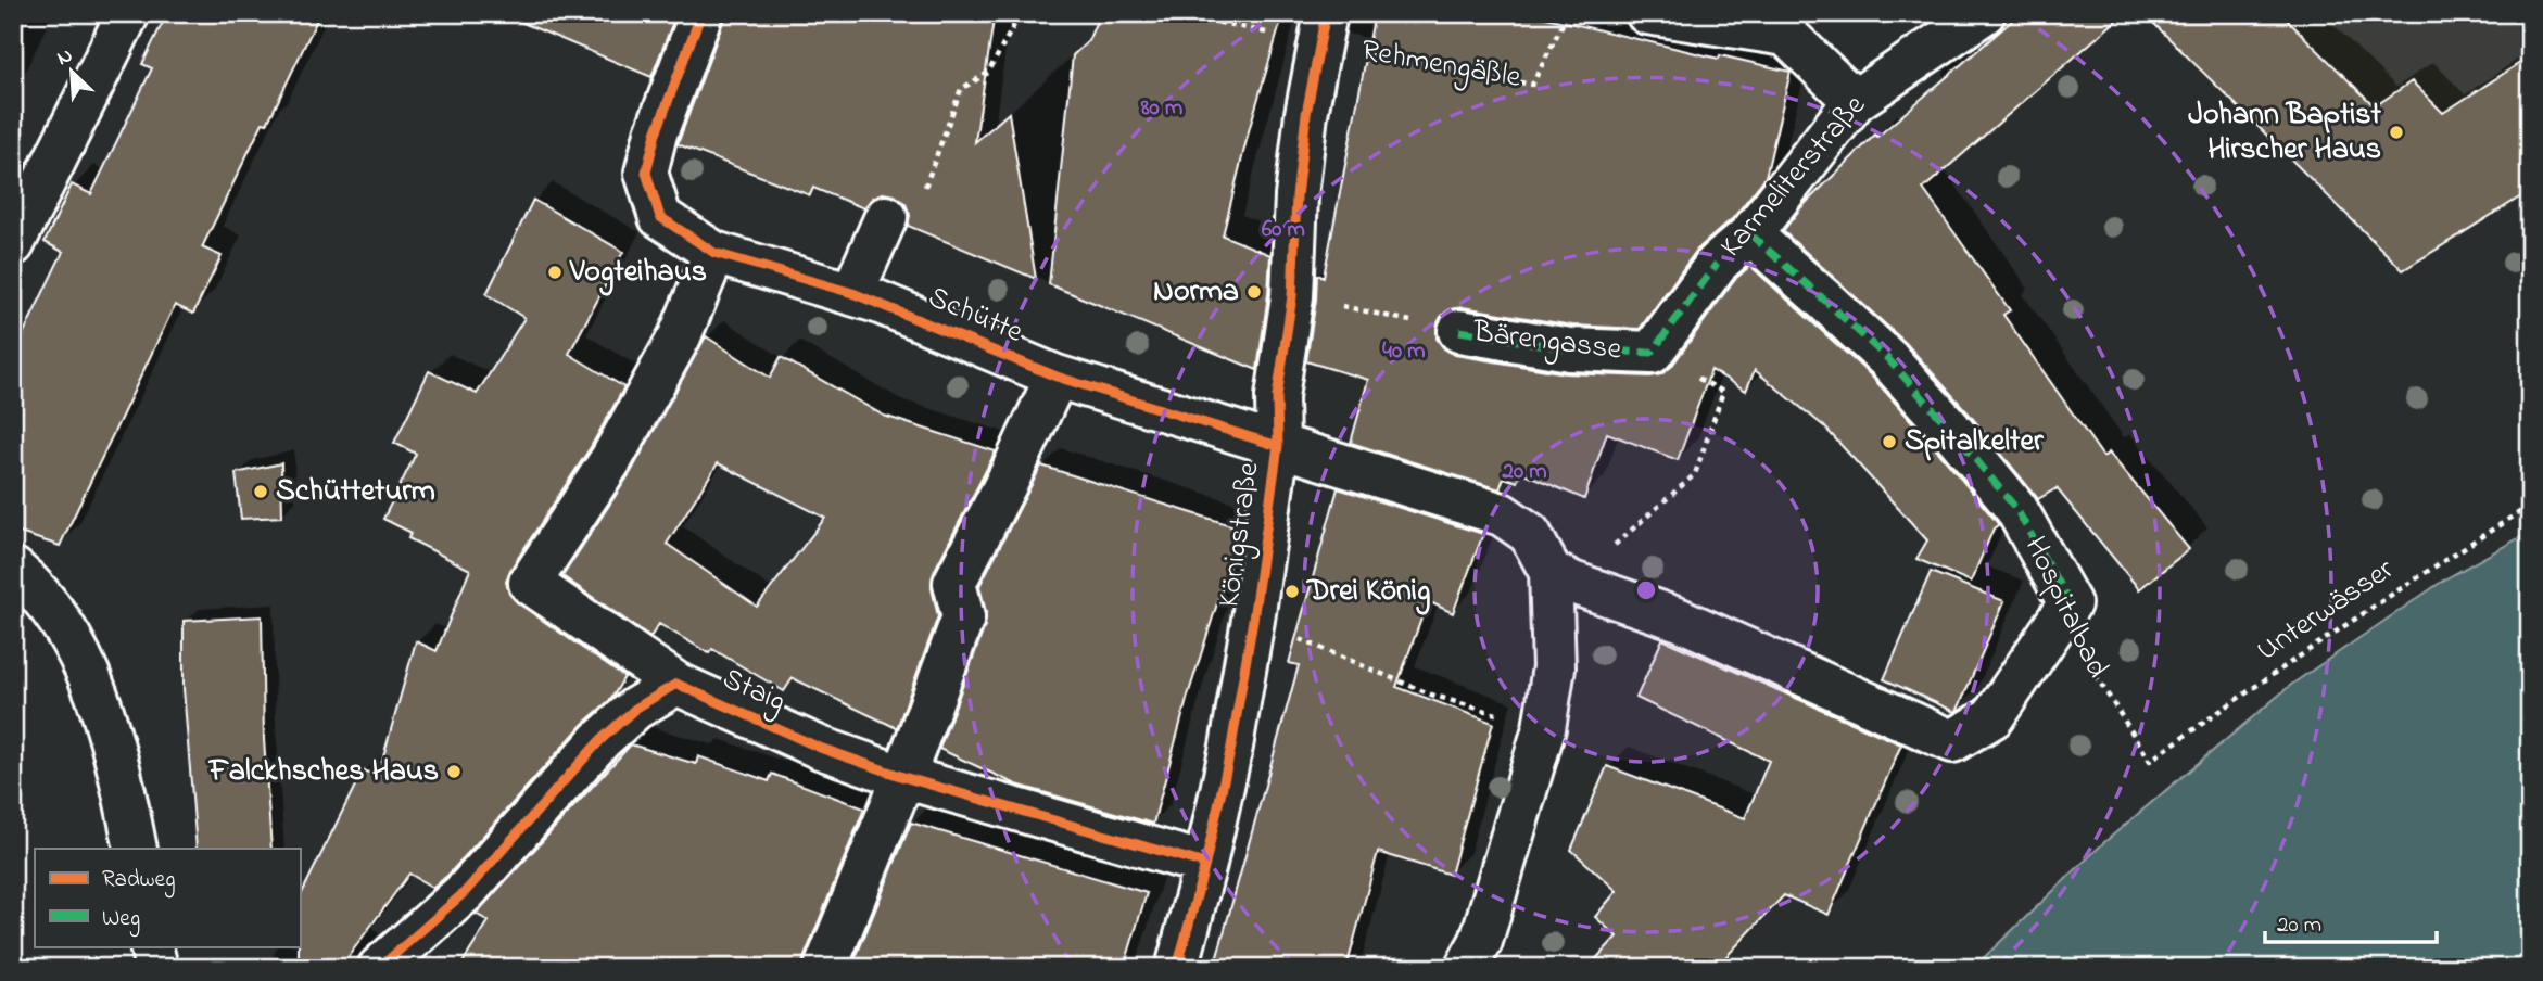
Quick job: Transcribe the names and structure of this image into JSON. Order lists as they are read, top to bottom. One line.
{"streets":{"street":["Karmeliterstraße","Schütte","Bärengasse","Königstraße","Hospitalbad","Staig"],"path":["Rehmengäßle","Unterwässer"]},"crossings":[["Rehmengäßle","Königstraße"],["Karmeliterstraße","Bärengasse"],["Karmeliterstraße","Hospitalbad"],["Schütte","Königstraße"],["Bärengasse","Königstraße"],["Königstraße","Staig"],["Hospitalbad","Unterwässer"]],"places":["Johann Baptist Hirscher Haus","Vogteihaus","Norma","Spitalkelter","Schütteturm","Drei König","Falckhsches Haus"],"legend":["Radweg","Weg"],"scale_bar":"20 m","north":"top left","rings":["80 m","60 m","40 m","20 m"]}
